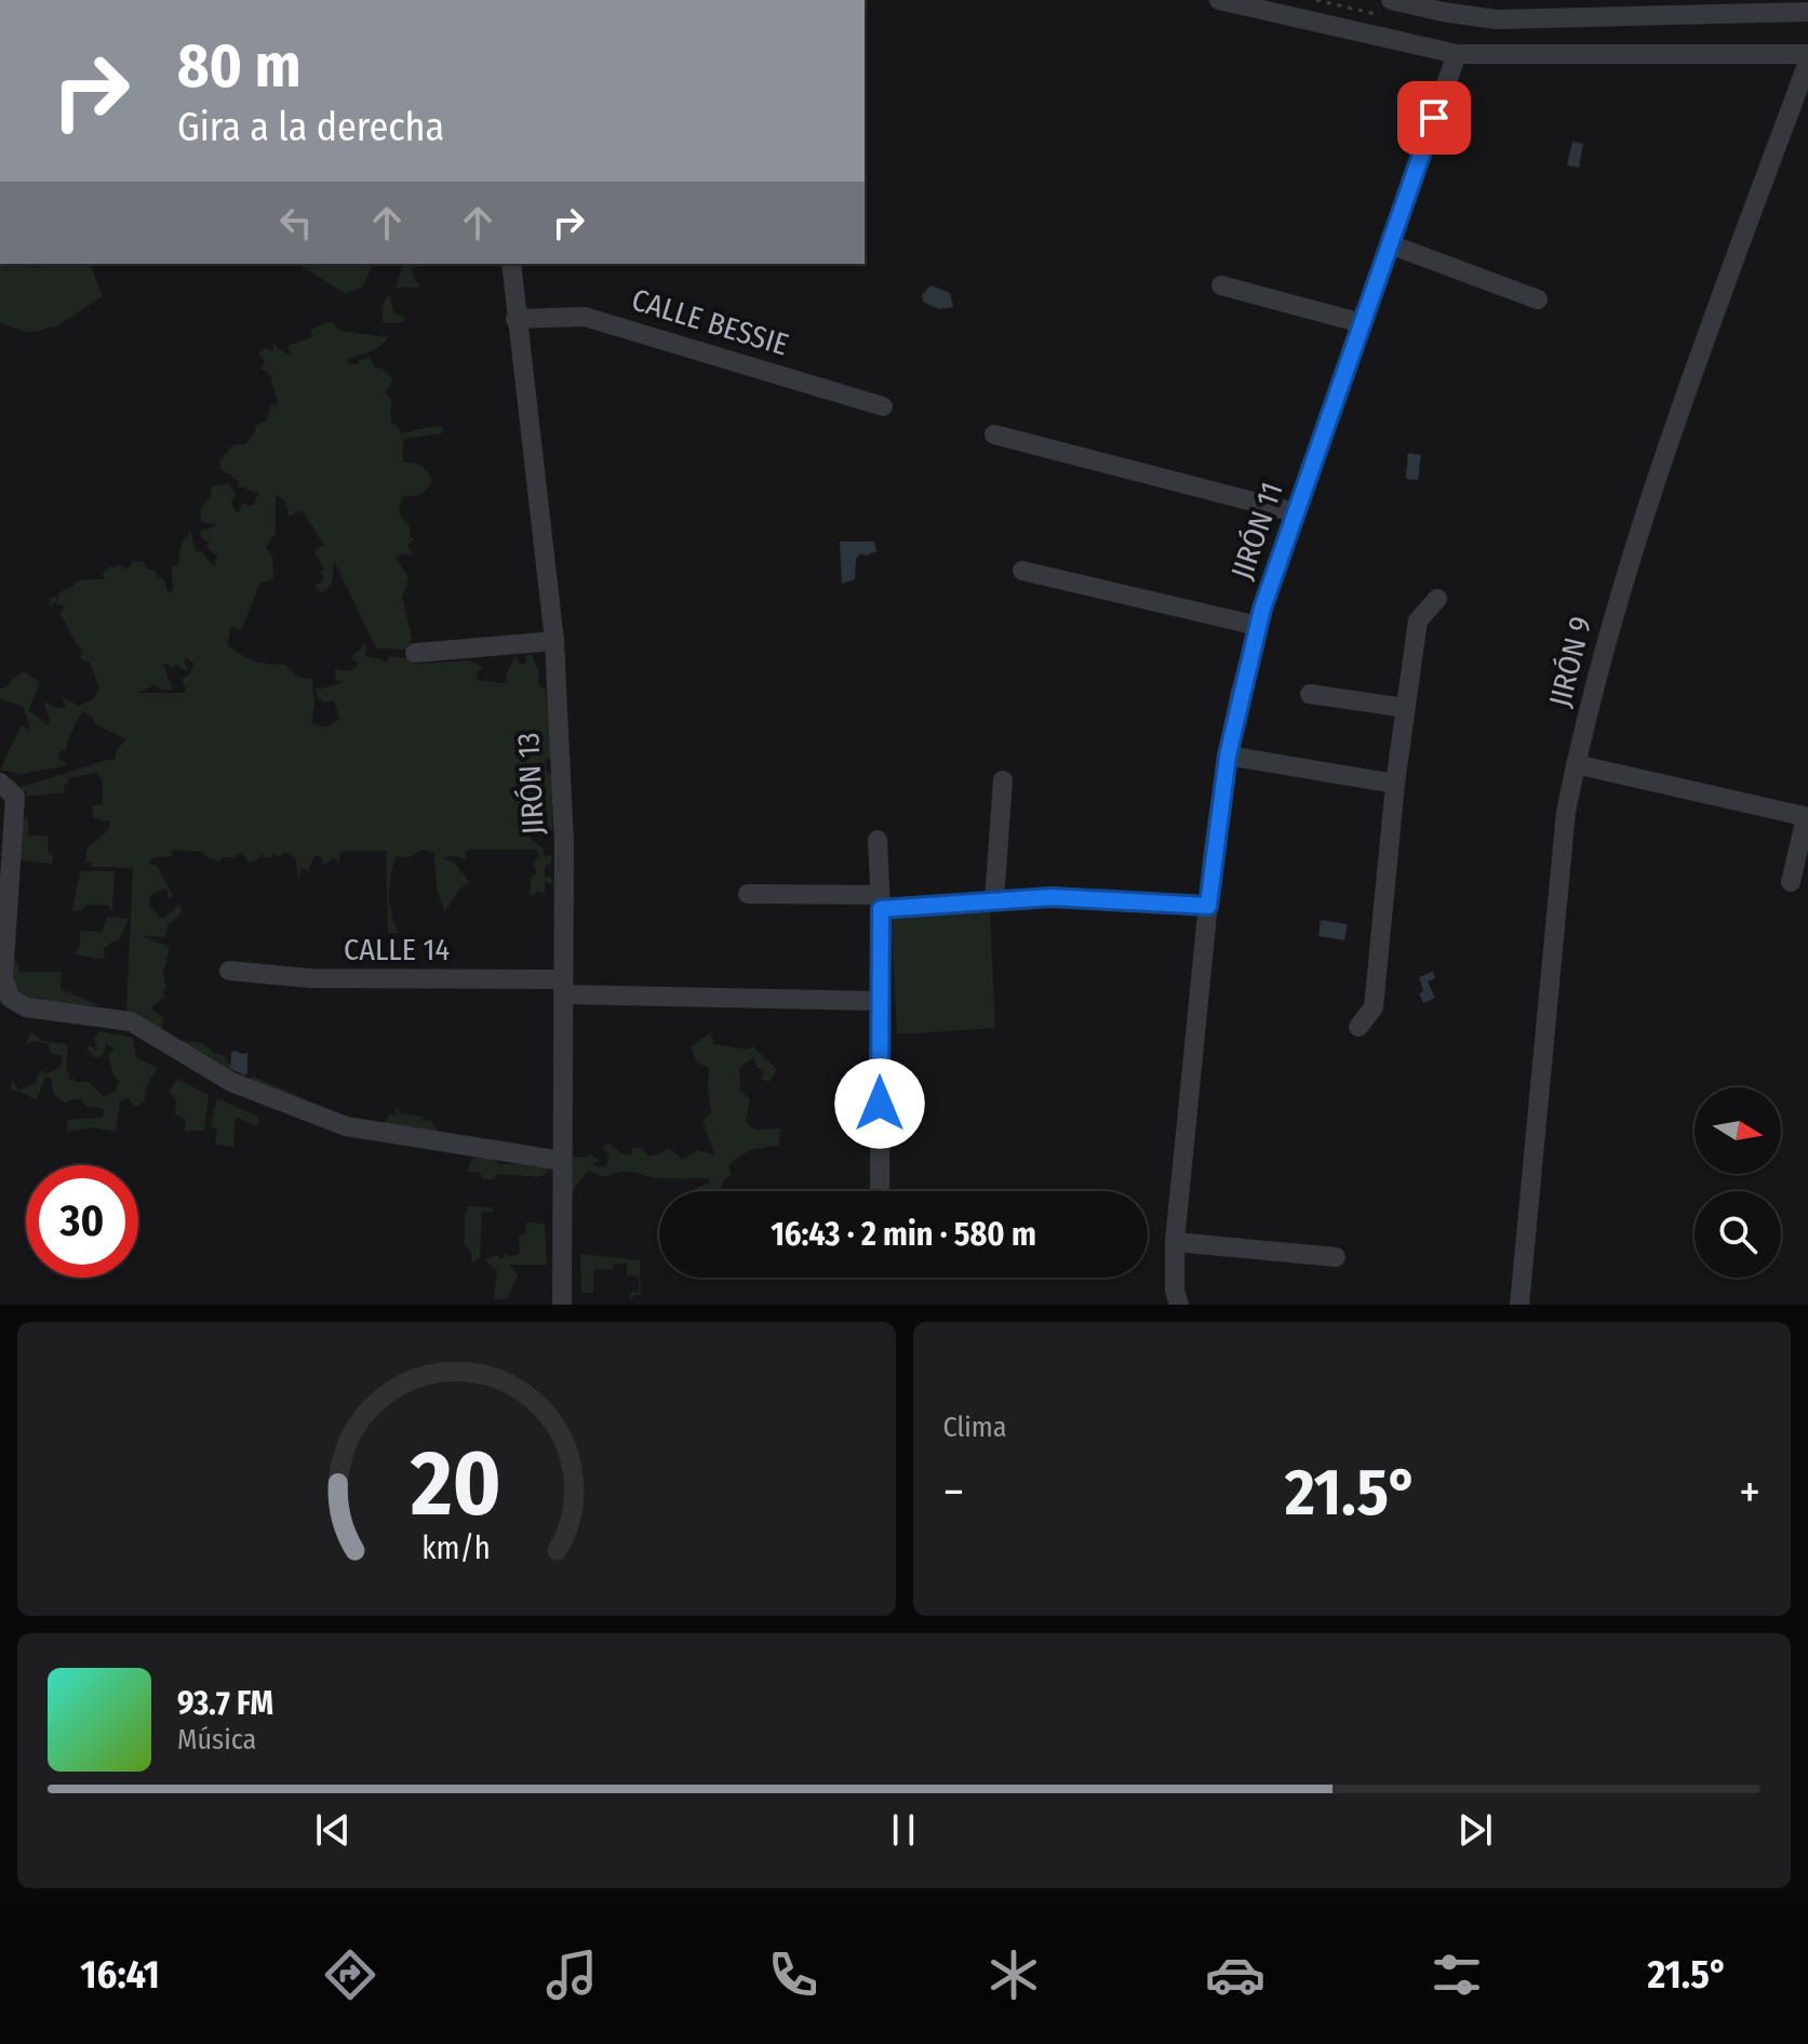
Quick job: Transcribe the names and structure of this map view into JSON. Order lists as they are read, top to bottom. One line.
{"streets":{"street":["CALLE BESSIE","JIRÓN 11","JIRÓN 9","JIRÓN 13","CALLE 14"]},"crossings":[["CALLE BESSIE","JIRÓN 13"],["JIRÓN 13","CALLE 14"]],"north":"right","page":{"turn":["80 m","Gira a la derecha"],"limit":"30","trip":"16:43 · 2 min · 580 m","tile":"Clima","heat":["−","21.5°","+"],"song":["93.7 FM","Música"],"tabs":["16:41","21.5°"],"gauge":["20","km/h"]}}
